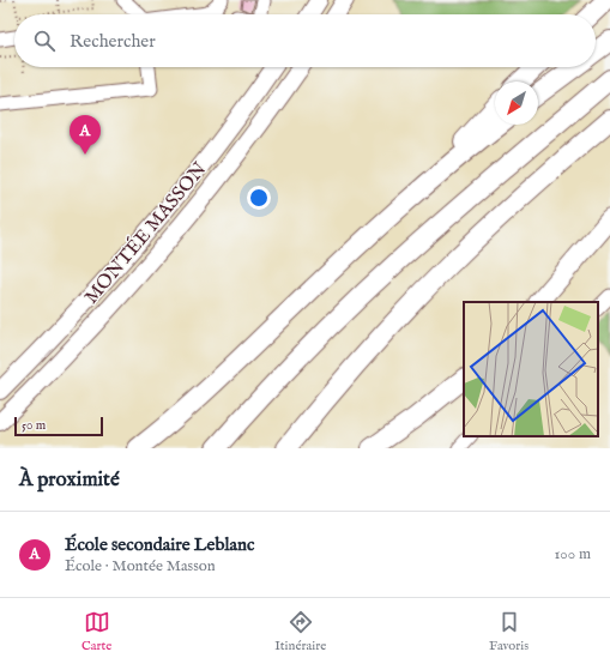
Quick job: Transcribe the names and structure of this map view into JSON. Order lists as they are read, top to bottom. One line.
{"streets":{"main road":["MONTÉE MASSON"]},"scale_bar":"50 m","north":"bottom left","page":{"search":"Rechercher","pins":"A","scale":"50 m","heading":"À proximité","list":[{"mark":"A","name":"École secondaire Leblanc","note":"École · Montée Masson","value":"100 m"}],"nav":["Carte","Itinéraire","Favoris"]}}
